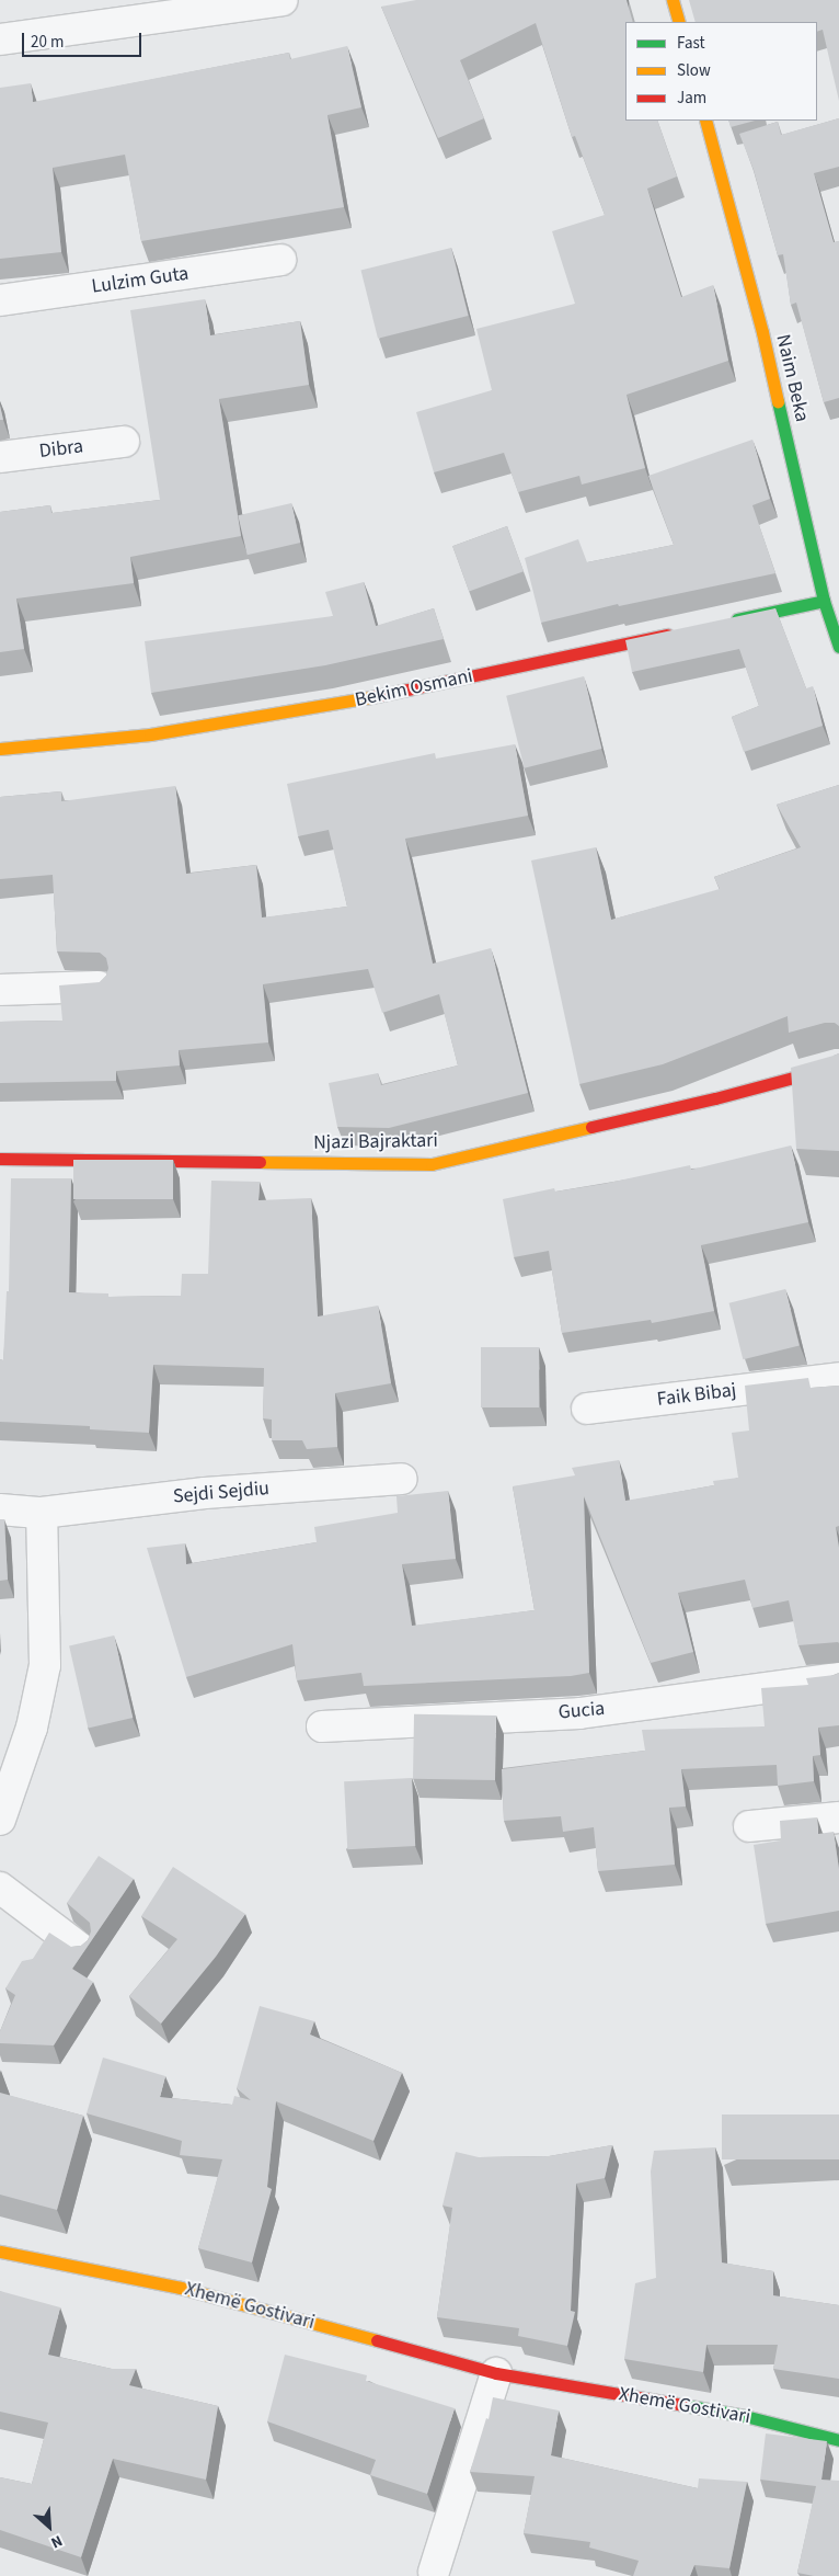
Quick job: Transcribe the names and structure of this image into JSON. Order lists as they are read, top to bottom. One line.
{"streets":{"street":["Lulzim Guta","Naim Beka","Dibra","Bekim Osmani","Njazi Bajraktari","Faik Bibaj","Sejdi Sejdiu","Gucia","Xhemë Gostivari"]},"legend":["Fast","Slow","Jam"],"scale_bar":"20 m","north":"bottom right"}
